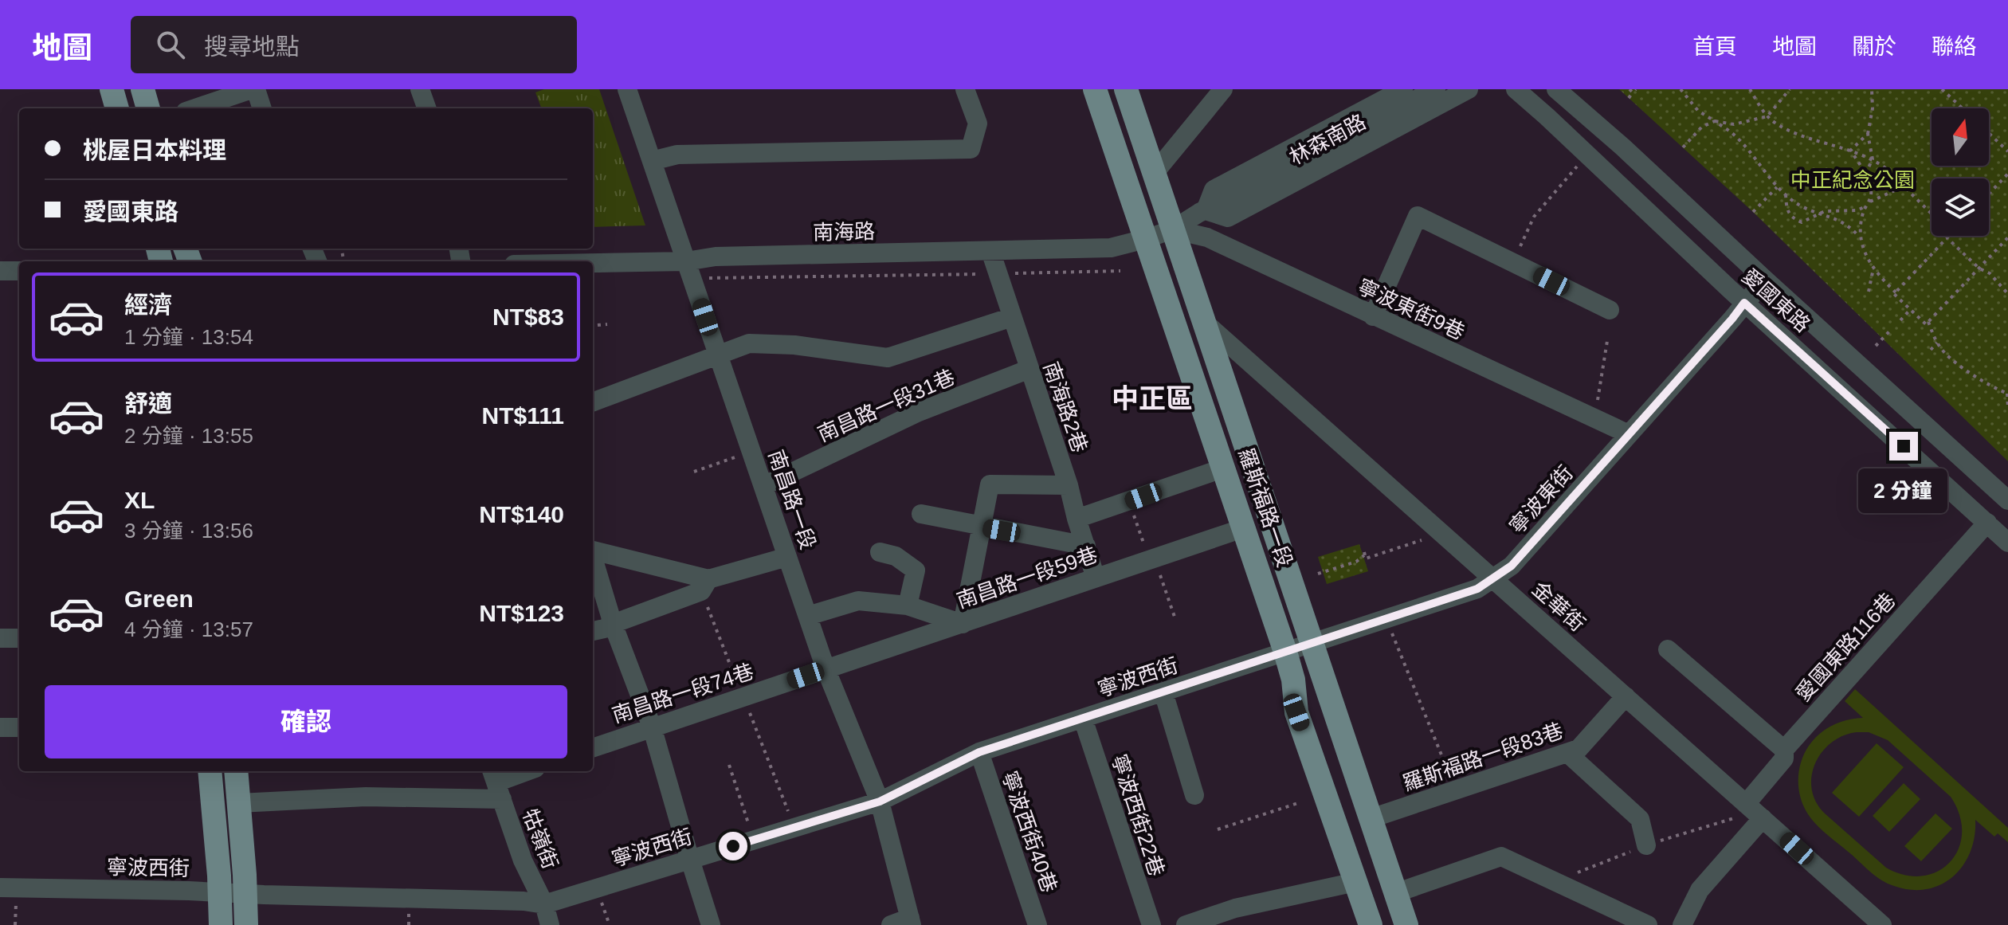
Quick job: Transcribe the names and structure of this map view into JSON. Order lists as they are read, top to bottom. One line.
{"streets":{"main road":["羅斯福路一段"],"street":["林森南路","南海路","愛國東路","寧波東街9巷","南昌路一段31巷","南海路2巷","南昌路一段","寧波東街","南昌路一段59巷","金華街","愛國東路116巷","寧波西街","南昌路一段74巷","羅斯福路一段83巷","寧波西街22巷","寧波西街40巷","牯嶺街"]},"crossings":[["林森南路","南海路"],["林森南路","寧波東街9巷"],["林森南路","羅斯福路一段"],["南海路","寧波東街9巷"],["南海路","南海路2巷"],["南海路","南昌路一段"],["南海路","羅斯福路一段"],["愛國東路","寧波東街"],["愛國東路","愛國東路116巷"],["寧波東街9巷","寧波東街"],["寧波東街9巷","羅斯福路一段"],["南昌路一段31巷","南海路2巷"],["南昌路一段31巷","南昌路一段"],["南海路2巷","南昌路一段59巷"],["南昌路一段","南昌路一段59巷"],["南昌路一段","寧波西街"],["南昌路一段","南昌路一段74巷"],["寧波東街","羅斯福路一段"],["寧波東街","金華街"],["寧波東街","寧波西街"],["羅斯福路一段","南昌路一段59巷"],["羅斯福路一段","金華街"],["羅斯福路一段","寧波西街"],["羅斯福路一段","羅斯福路一段83巷"],["南昌路一段59巷","南昌路一段74巷"],["金華街","愛國東路116巷"],["金華街","羅斯福路一段83巷"],["寧波西街","寧波西街22巷"],["寧波西街","寧波西街40巷"],["寧波西街","牯嶺街"]],"districts":["中正區"],"parks":["中正紀念公園"],"north":"top","page":{"header":"地圖","search":"搜尋地點","nav":["首頁","地圖","關於","聯絡"],"banner":["桃屋日本料理","愛國東路"],"list":[{"name":"經濟","note":"1 分鐘 · 13:54","value":"NT$83"},{"name":"舒適","note":"2 分鐘 · 13:55","value":"NT$111"},{"name":"XL","note":"3 分鐘 · 13:56","value":"NT$140"},{"name":"Green","note":"4 分鐘 · 13:57","value":"NT$123"}],"bubble":"2 分鐘","buttons":"確認"}}
